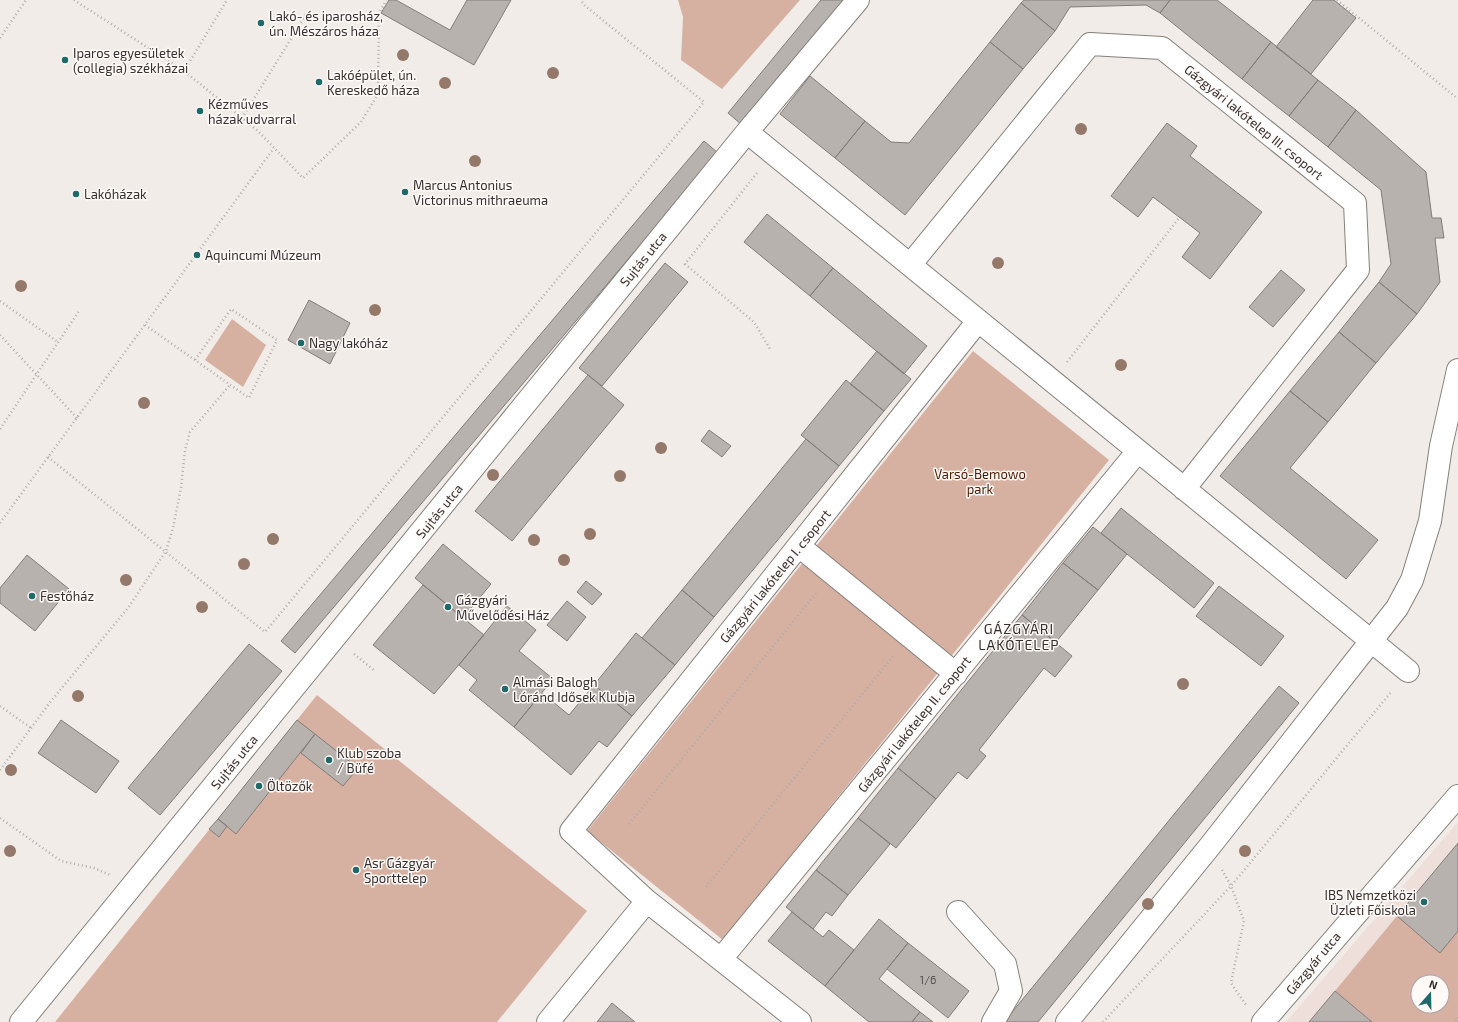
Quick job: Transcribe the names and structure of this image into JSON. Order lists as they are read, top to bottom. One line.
{"streets":{"street":["Gázgyári lakótelep III. csoport","Sujtás utca","Gázgyári lakótelep I. csoport","Gázgyári lakótelep II. csoport","Gázgyár utca"]},"districts":["GÁZGYÁRI LAKÓTELEP"],"parks":["Varsó-Bemowo park"],"places":["Lakó- és iparosház, ún. Mészáros háza","Iparos egyesületek (collegia) székházai","Lakóépület, ún. Kereskedő háza","Kézműves házak udvarral","Marcus Antonius Victorinus mithraeuma","Lakóházak","Aquincumi Múzeum","Nagy lakóház","Festőház","Gázgyári Művelődési Ház","Almási Balogh Lóránd Idősek Klubja","Klub szoba / Büfé","Öltözők","Asr Gázgyár Sporttelep","IBS Nemzetközi Üzleti Főiskola"],"house_numbers":["1/6"],"north":"top"}
